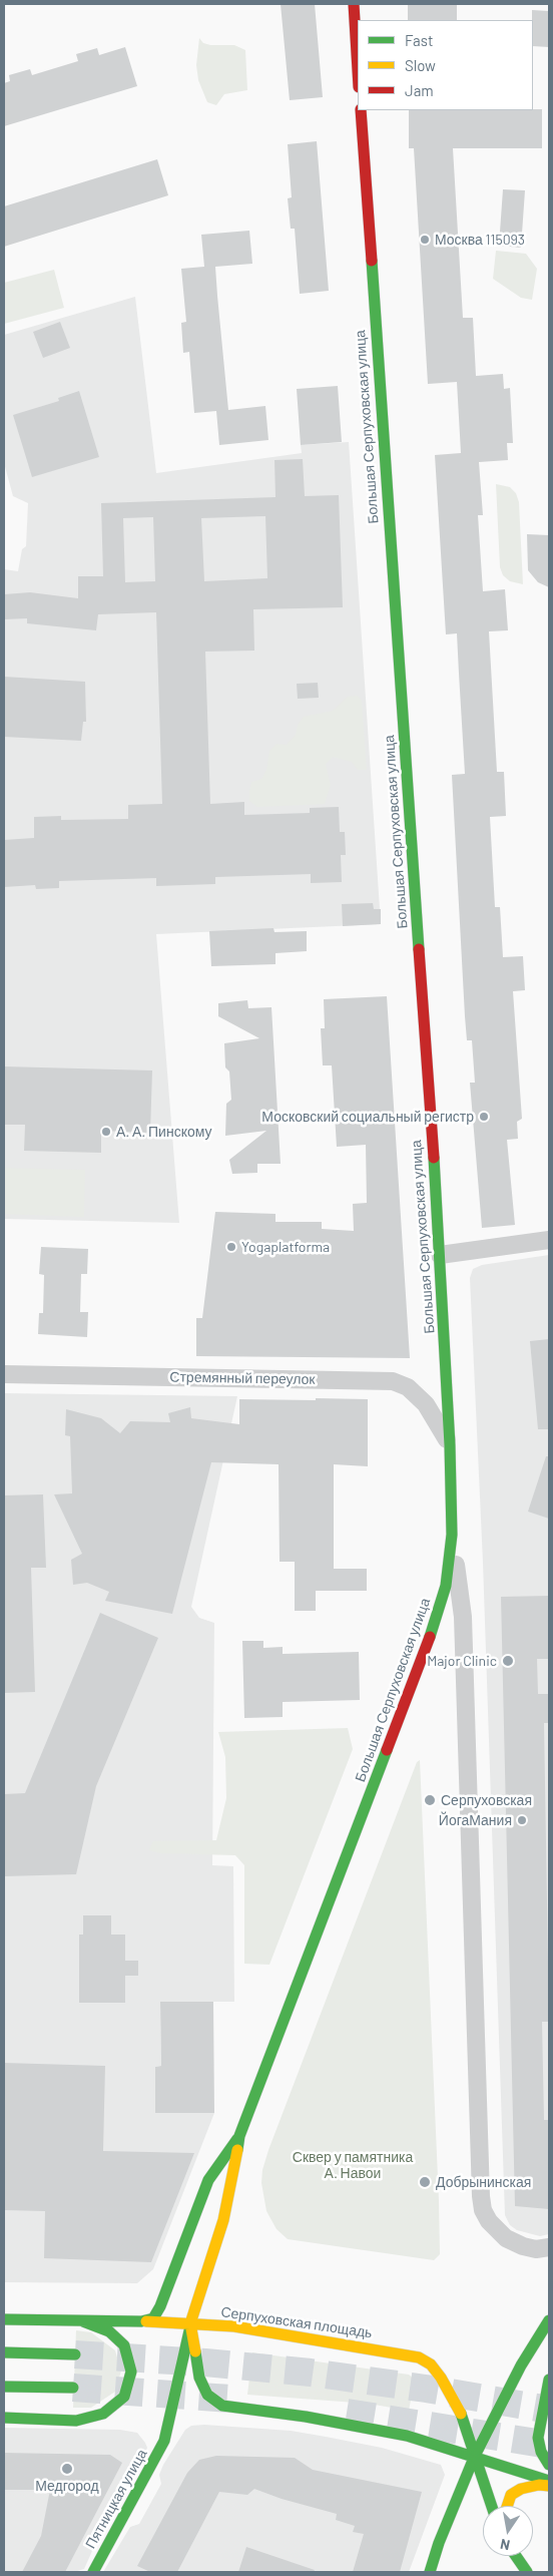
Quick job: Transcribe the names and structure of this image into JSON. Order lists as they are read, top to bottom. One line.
{"streets":{"main road":["Большая Серпуховская улица","Серпуховская площадь","Пятницкая улица"],"street":["Стремянный переулок"]},"crossings":[["Большая Серпуховская улица","Стремянный переулок"],["Большая Серпуховская улица","Серпуховская площадь"],["Большая Серпуховская улица","Пятницкая улица"],["Серпуховская площадь","Пятницкая улица"]],"parks":["Сквер у памятника А. Навои"],"places":["Москва 115093","Московский социальный регистр","А. А. Пинскому","Yogaplatforma","Major Clinic","Серпуховская","ЙогаМания","Добрынинская","Медгород"],"legend":["Fast","Slow","Jam"],"north":"bottom"}
